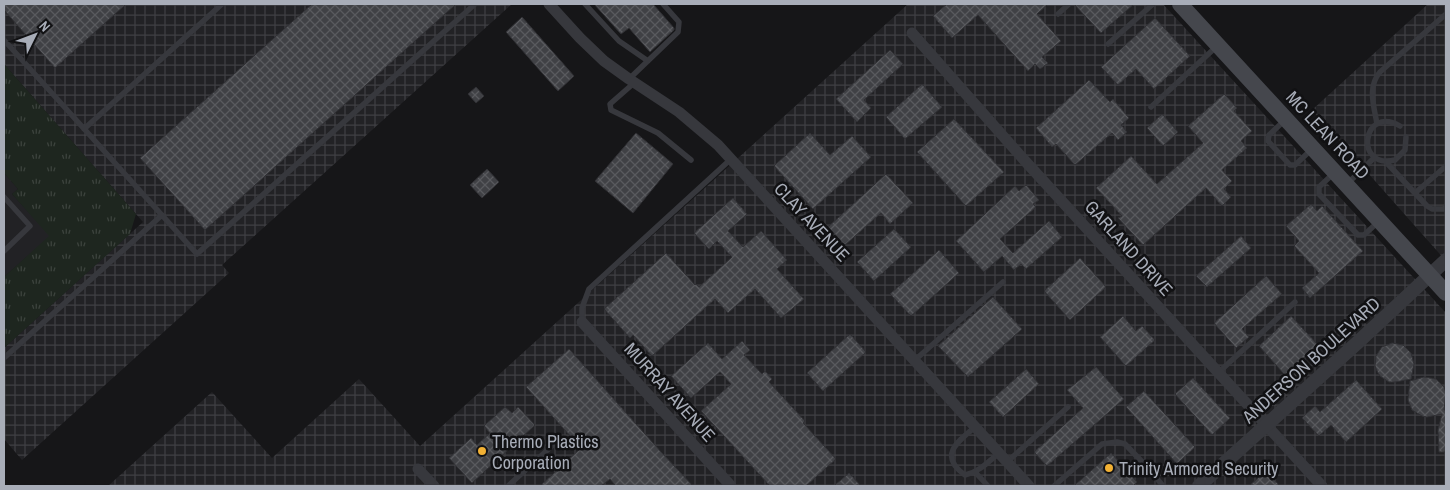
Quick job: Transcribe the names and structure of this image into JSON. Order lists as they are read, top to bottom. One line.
{"streets":{"main road":["MC LEAN ROAD"],"street":["CLAY AVENUE","GARLAND DRIVE","ANDERSON BOULEVARD","MURRAY AVENUE"]},"crossings":[["MC LEAN ROAD","ANDERSON BOULEVARD"],["GARLAND DRIVE","ANDERSON BOULEVARD"]],"places":["Thermo Plastics Corporation","Trinity Armored Security"],"north":"top right"}
